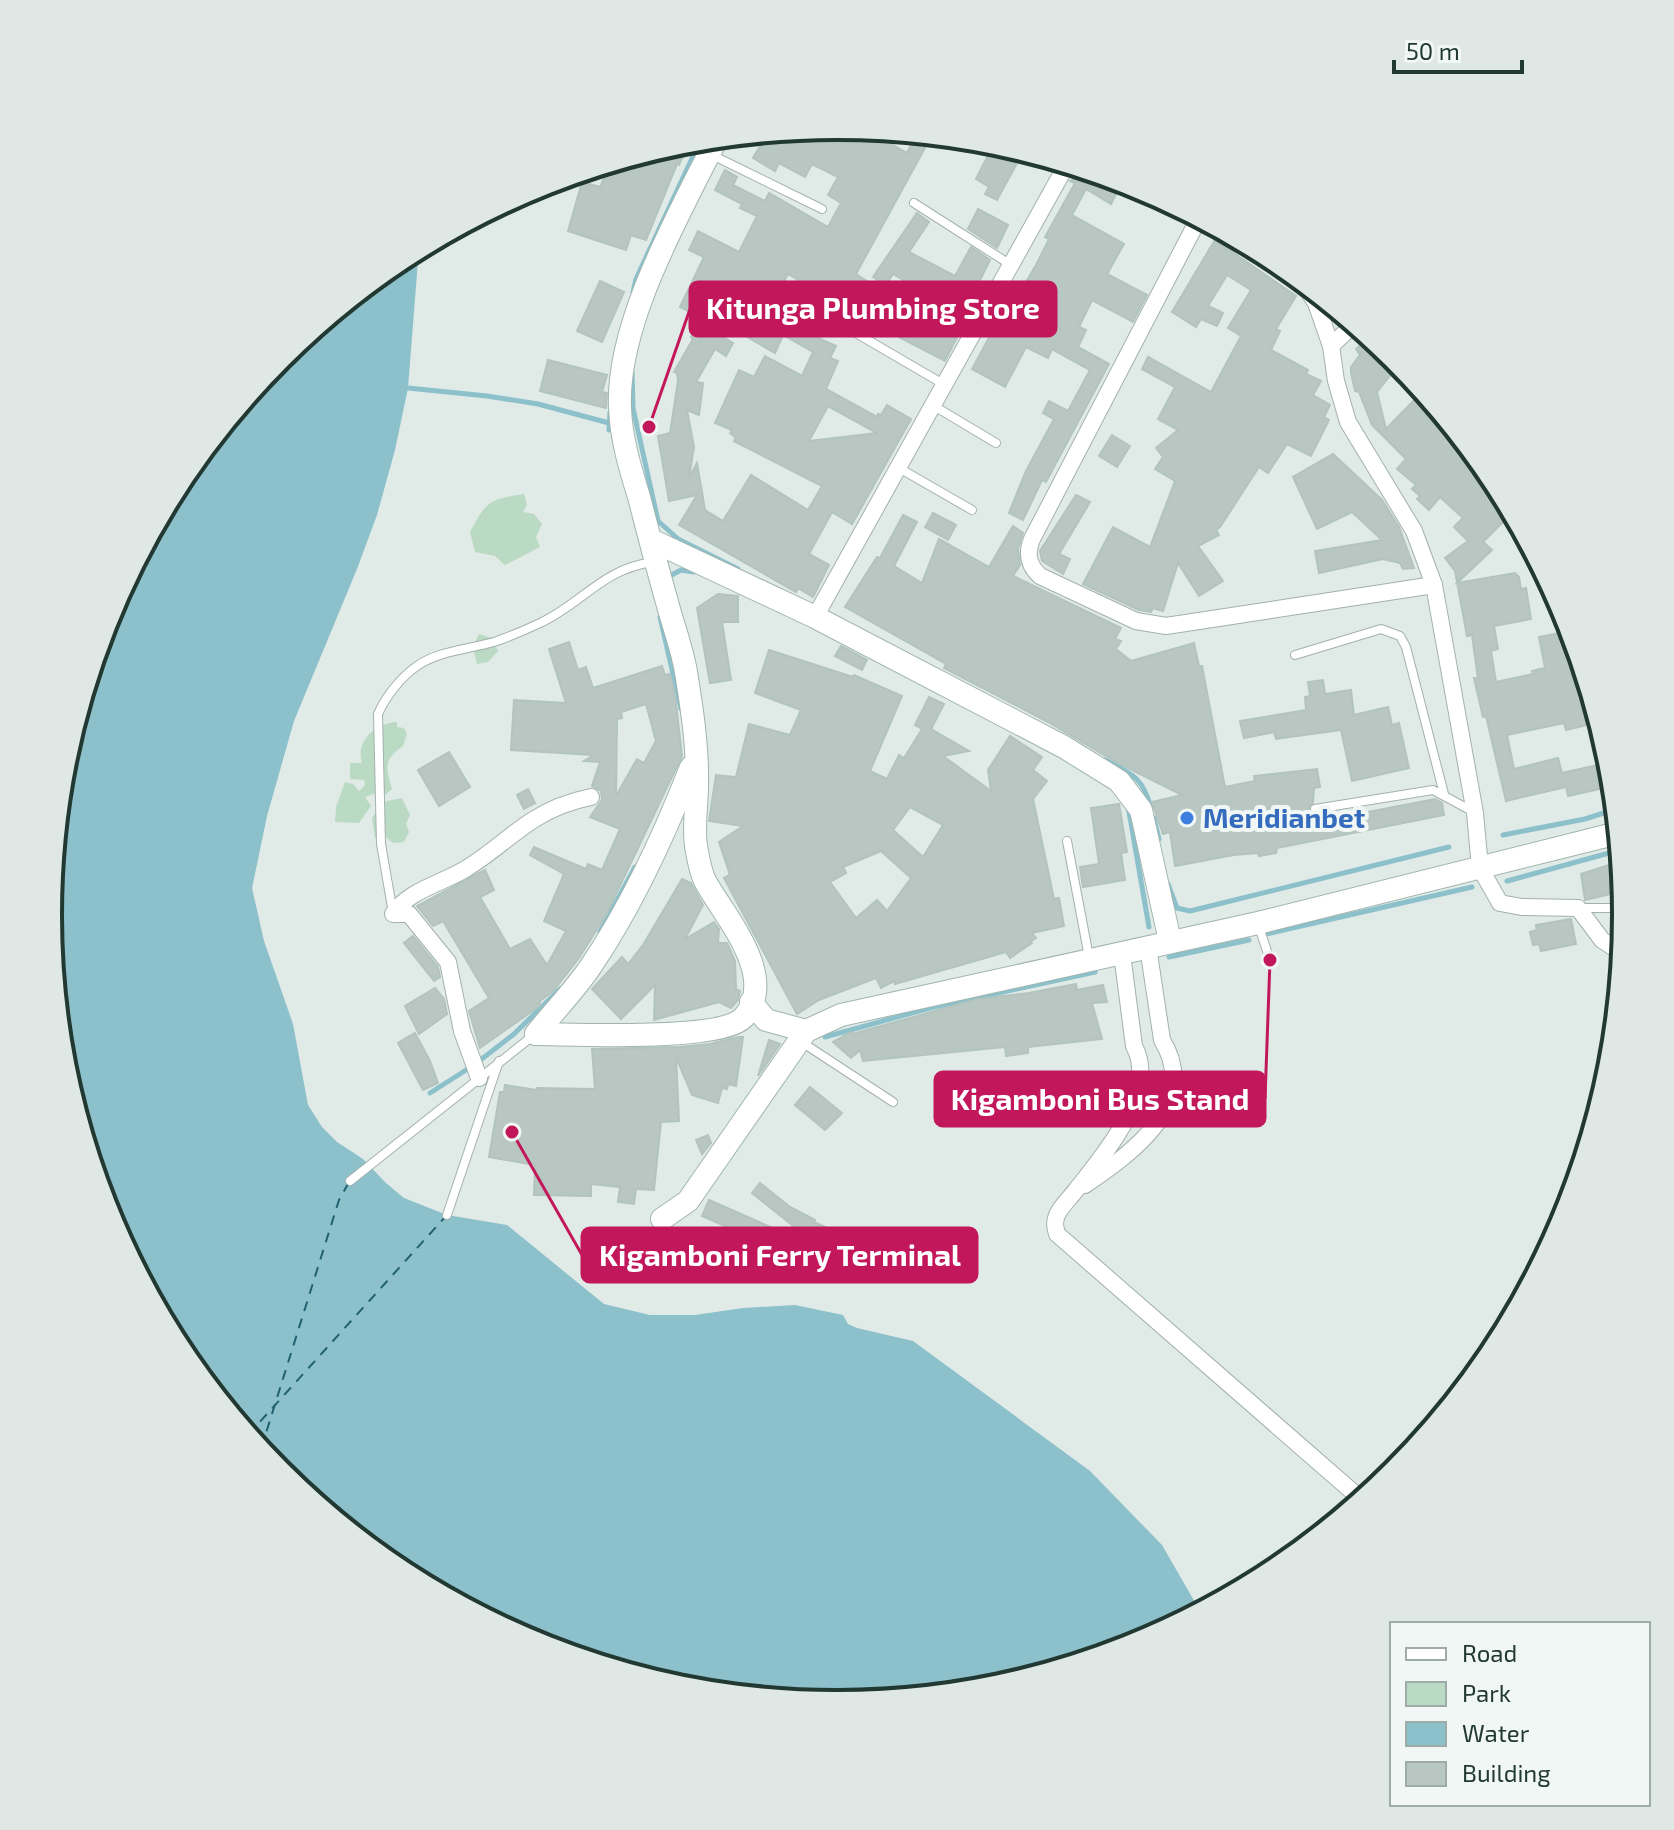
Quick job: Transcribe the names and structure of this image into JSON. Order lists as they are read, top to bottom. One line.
{"places":["Kitunga Plumbing Store","Meridianbet","Kigamboni Bus Stand","Kigamboni Ferry Terminal"],"legend":["Road","Park","Water","Building"],"scale_bar":"50 m"}
